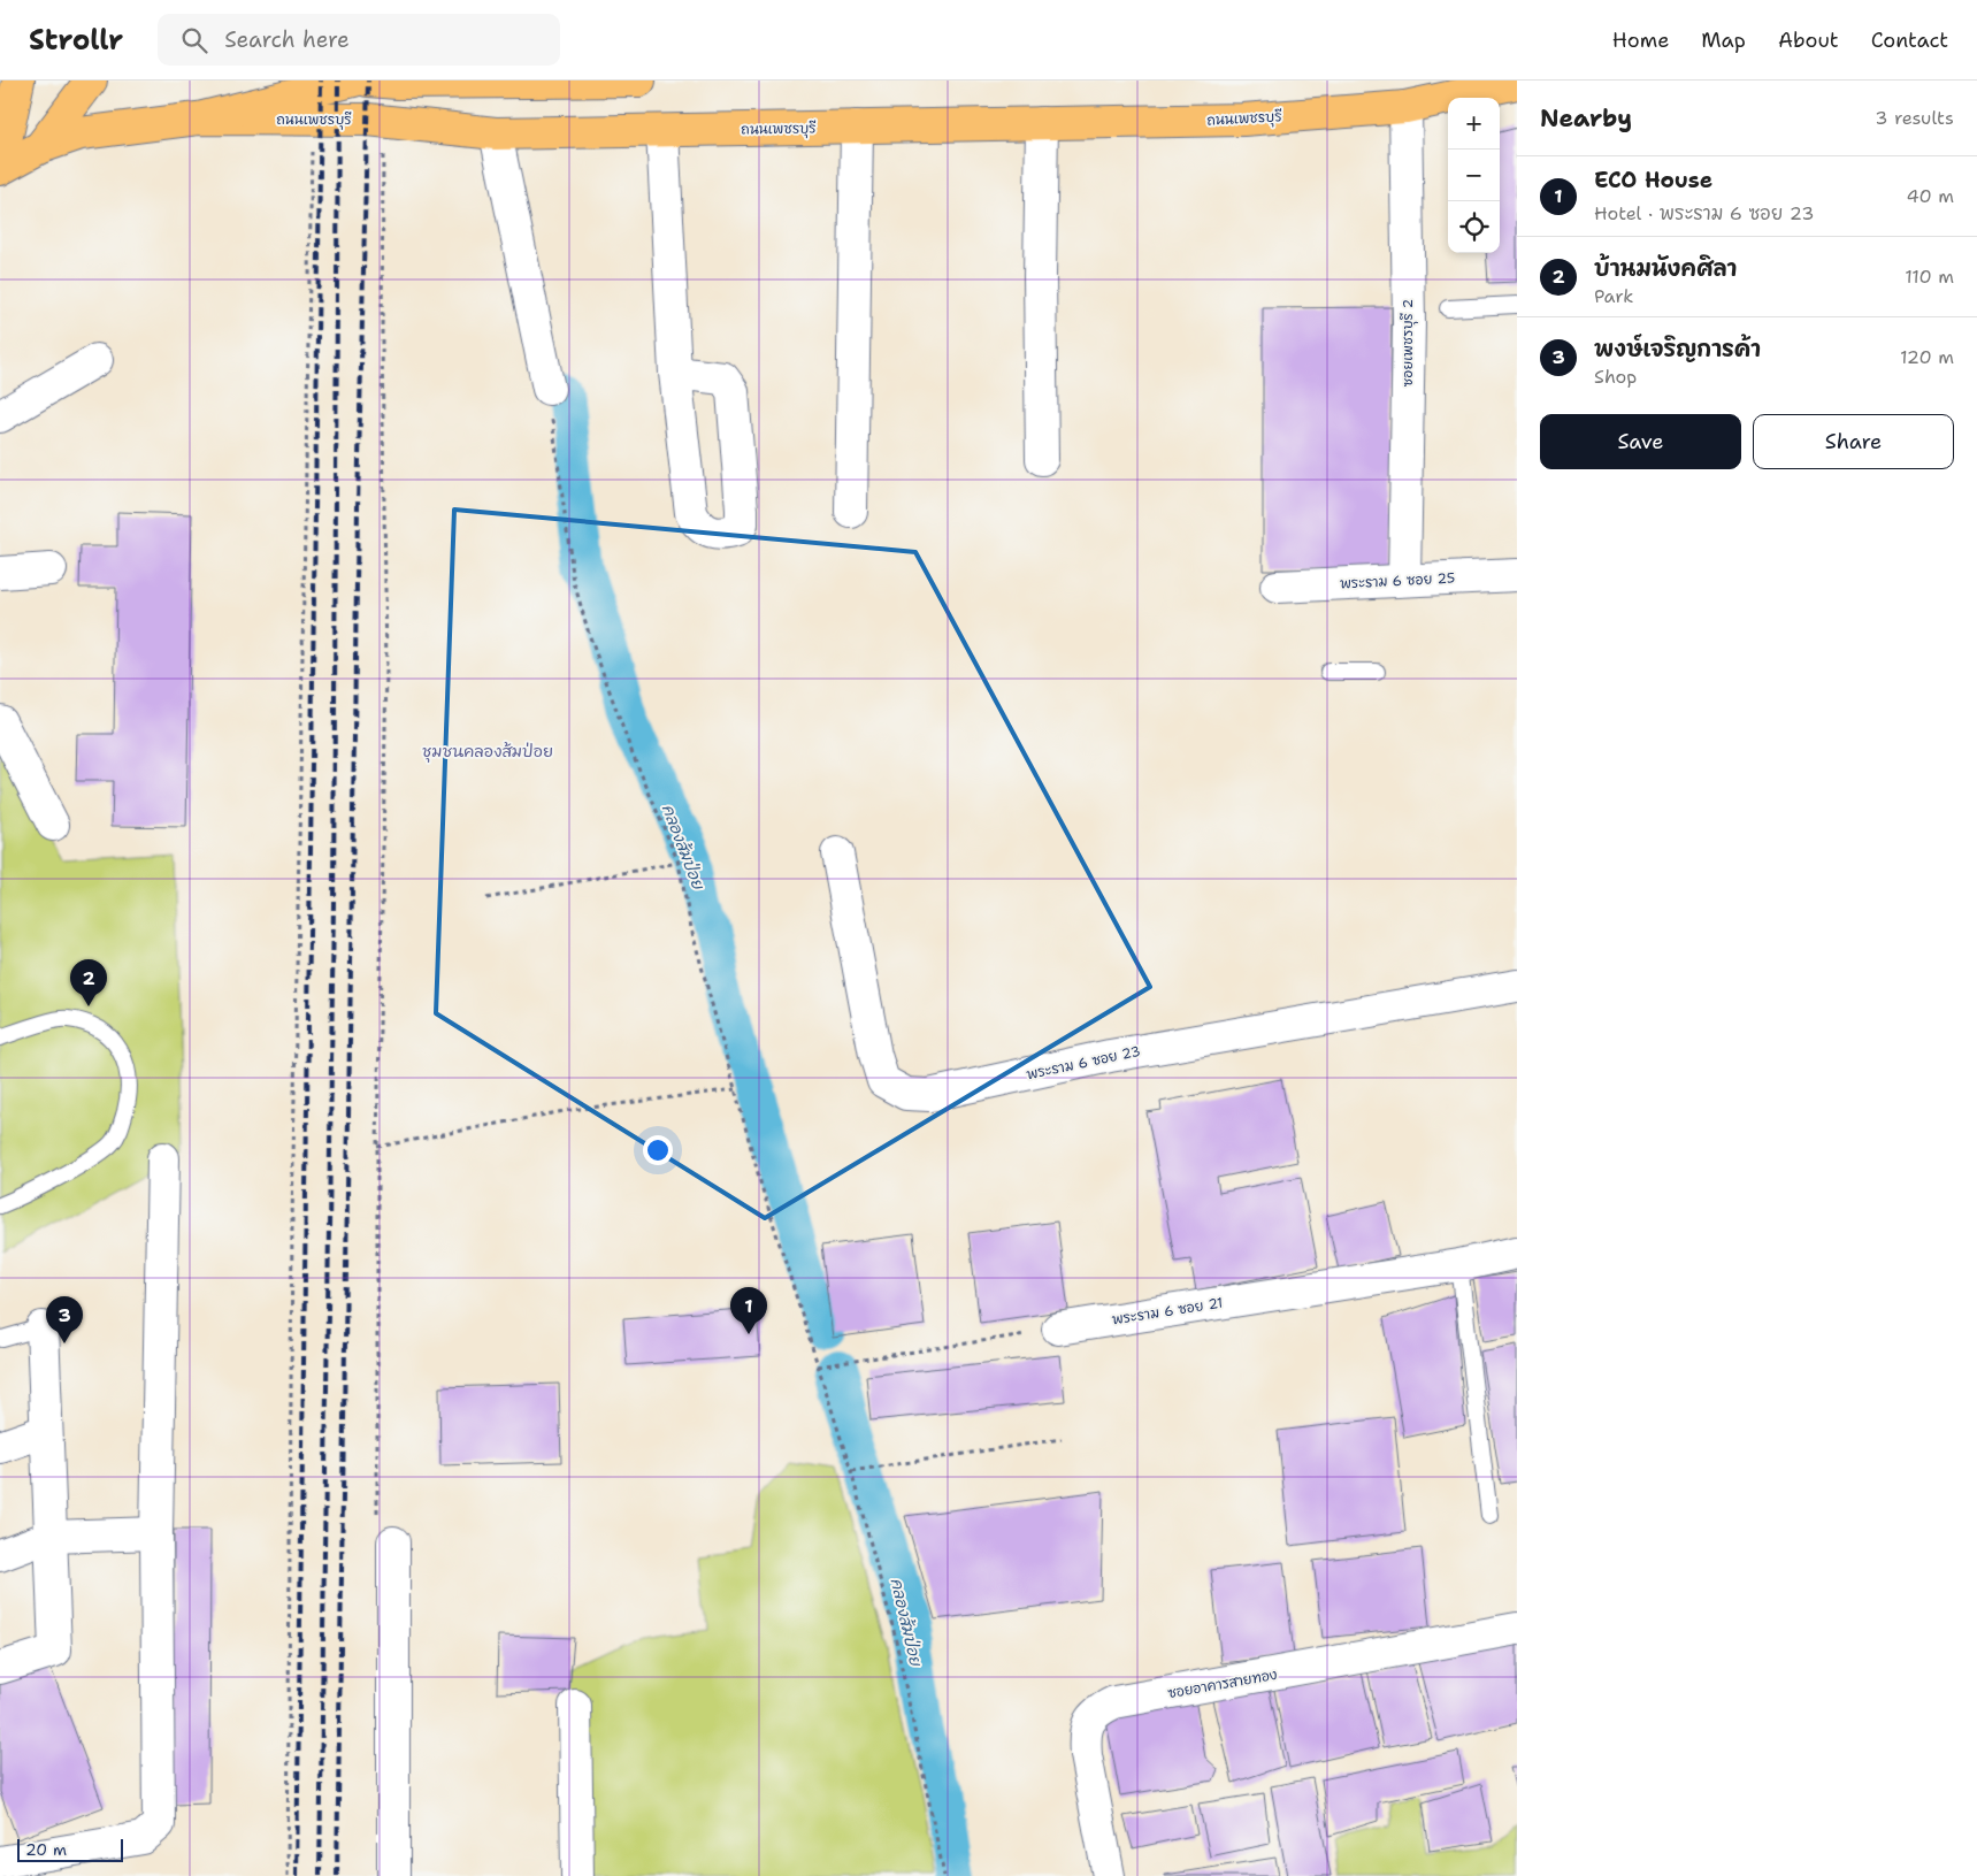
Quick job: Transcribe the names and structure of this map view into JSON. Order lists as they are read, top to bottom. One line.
{"streets":{"main road":["ถนนเพชรบุรี"],"street":["ซอยเพชรบุรี 2","พระราม 6 ซอย 25","พระราม 6 ซอย 23","พระราม 6 ซอย 21","ซอยอาคารสายทอง"]},"crossings":[["ถนนเพชรบุรี","ซอยเพชรบุรี 2"],["ซอยเพชรบุรี 2","พระราม 6 ซอย 25"]],"districts":["ชุมชนคลองส้มป่อย"],"water":["คลองส้มป่อย"],"scale_bar":"20 m","page":{"header":"Strollr","search":"Search here","nav":["Home","Map","About","Contact"],"heading":["Nearby","3 results"],"map_buttons":["+","−"],"list":[{"mark":"1","name":"ECO House","note":"Hotel · พระราม 6 ซอย 23","value":"40 m"},{"mark":"2","name":"บ้านมนังคศิลา","note":"Park","value":"110 m"},{"mark":"3","name":"พงษ์เจริญการค้า","note":"Shop","value":"120 m"}],"buttons":["Save","Share"],"pins":["2","1","3"],"scale":"20 m"}}
